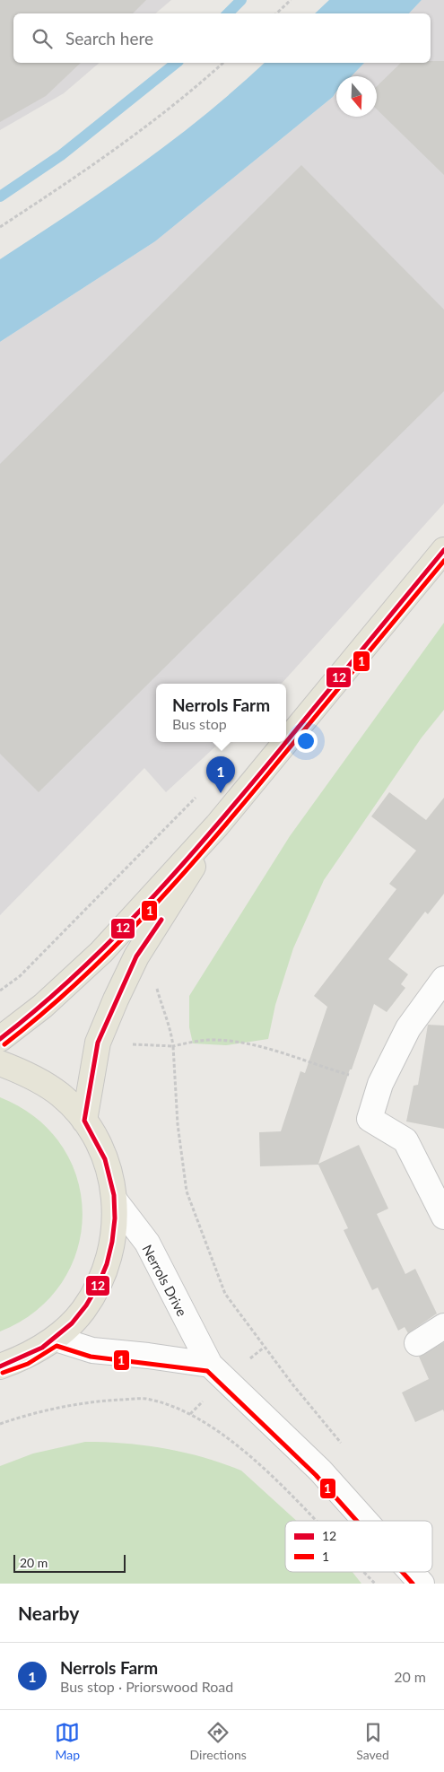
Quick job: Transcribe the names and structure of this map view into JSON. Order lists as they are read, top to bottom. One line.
{"streets":{"street":["Nerrols Drive"]},"lines":["transit line 12","transit line 1"],"legend":["12","1"],"scale_bar":"20 m","north":"bottom","page":{"search":"Search here","popup":["Nerrols Farm","Bus stop"],"pins":"1","scale":"20 m","heading":"Nearby","list":[{"mark":"1","name":"Nerrols Farm","note":"Bus stop · Priorswood Road","value":"20 m"}],"nav":["Map","Directions","Saved"]}}
